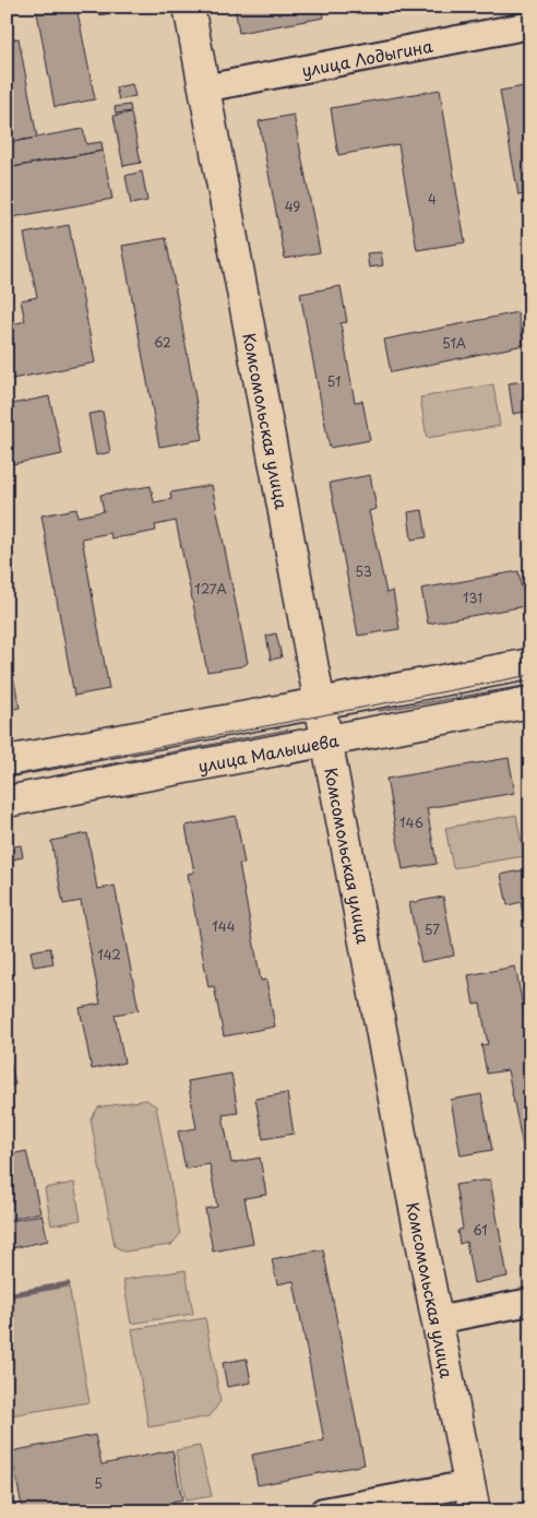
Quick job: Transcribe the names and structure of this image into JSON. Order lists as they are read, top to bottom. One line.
{"streets":{"main road":["Комсомольская улица","улица Малышева"],"street":["улица Лодыгина"]},"crossings":[["улица Лодыгина","Комсомольская улица"],["Комсомольская улица","улица Малышева"]],"house_numbers":["4","49","62","51А","51","53","127А","131","146","144","57","142","61","5"]}
